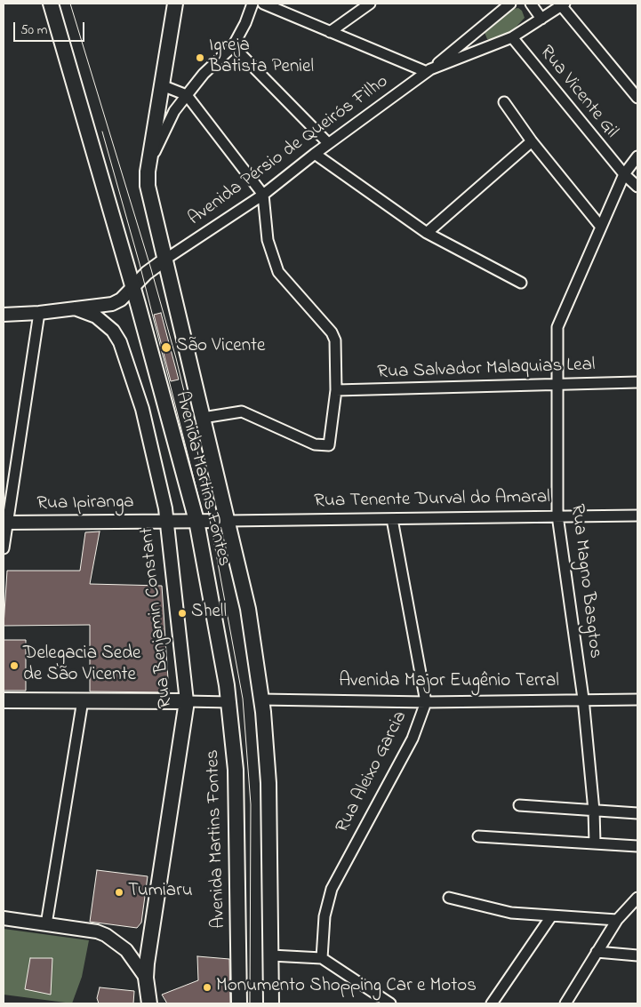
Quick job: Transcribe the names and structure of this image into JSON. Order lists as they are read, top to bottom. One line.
{"streets":{"main road":["Avenida Martins Fontes","Rua Benjamin Constant"],"street":["Rua Vicente Gil","Avenida Pérsio de Queirós Filho","Rua Salvador Malaquias Leal","Rua Tenente Durval do Amaral","Rua Ipiranga","Rua Magno Basgtos","Avenida Major Eugênio Terral","Rua Aleixo Garcia"]},"crossings":[["Rua Vicente Gil","Avenida Pérsio de Queirós Filho"],["Rua Vicente Gil","Rua Magno Basgtos"],["Avenida Pérsio de Queirós Filho","Avenida Martins Fontes"],["Rua Salvador Malaquias Leal","Rua Magno Basgtos"],["Avenida Martins Fontes","Rua Tenente Durval do Amaral"],["Avenida Martins Fontes","Avenida Major Eugênio Terral"],["Rua Tenente Durval do Amaral","Rua Magno Basgtos"],["Rua Tenente Durval do Amaral","Rua Aleixo Garcia"],["Rua Ipiranga","Rua Benjamin Constant"],["Rua Magno Basgtos","Avenida Major Eugênio Terral"],["Avenida Major Eugênio Terral","Rua Aleixo Garcia"]],"places":["Igreja Batista Peniel","São Vicente","Shell","Delegacia Sede de São Vicente","Tumiaru","Monumento Shopping Car e Motos"],"scale_bar":"50 m"}
